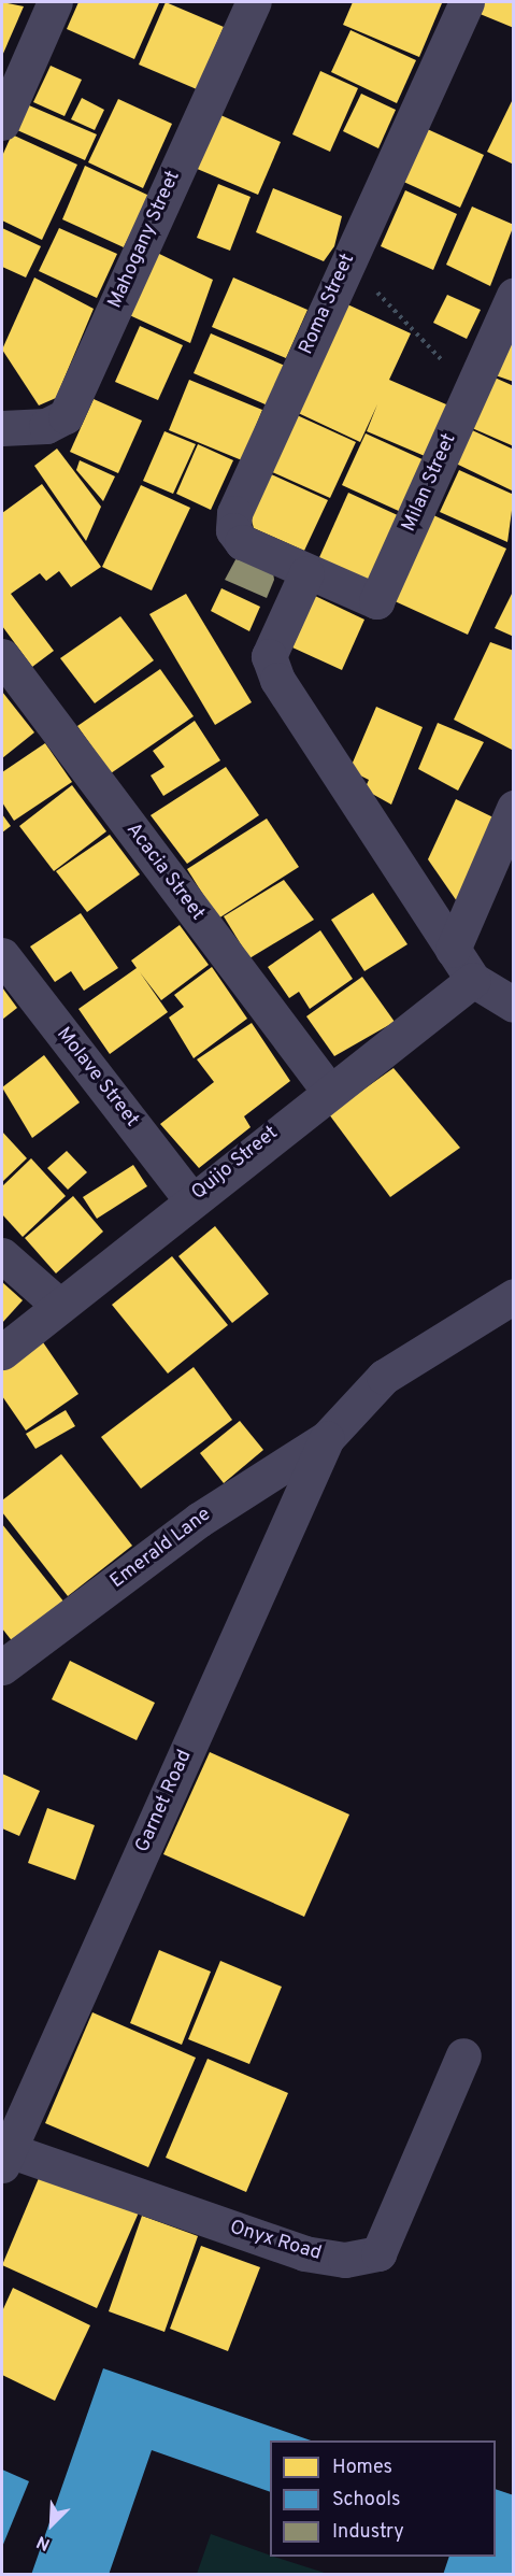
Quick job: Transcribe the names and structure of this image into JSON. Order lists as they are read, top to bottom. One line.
{"streets":{"street":["Mahogany Street","Roma Street","Milan Street","Acacia Street","Molave Street","Quijo Street","Emerald Lane","Garnet Road","Onyx Road"]},"crossings":[["Roma Street","Milan Street"],["Acacia Street","Quijo Street"],["Molave Street","Quijo Street"],["Emerald Lane","Garnet Road"],["Garnet Road","Onyx Road"]],"legend":["Homes","Schools","Industry"],"north":"bottom left"}
